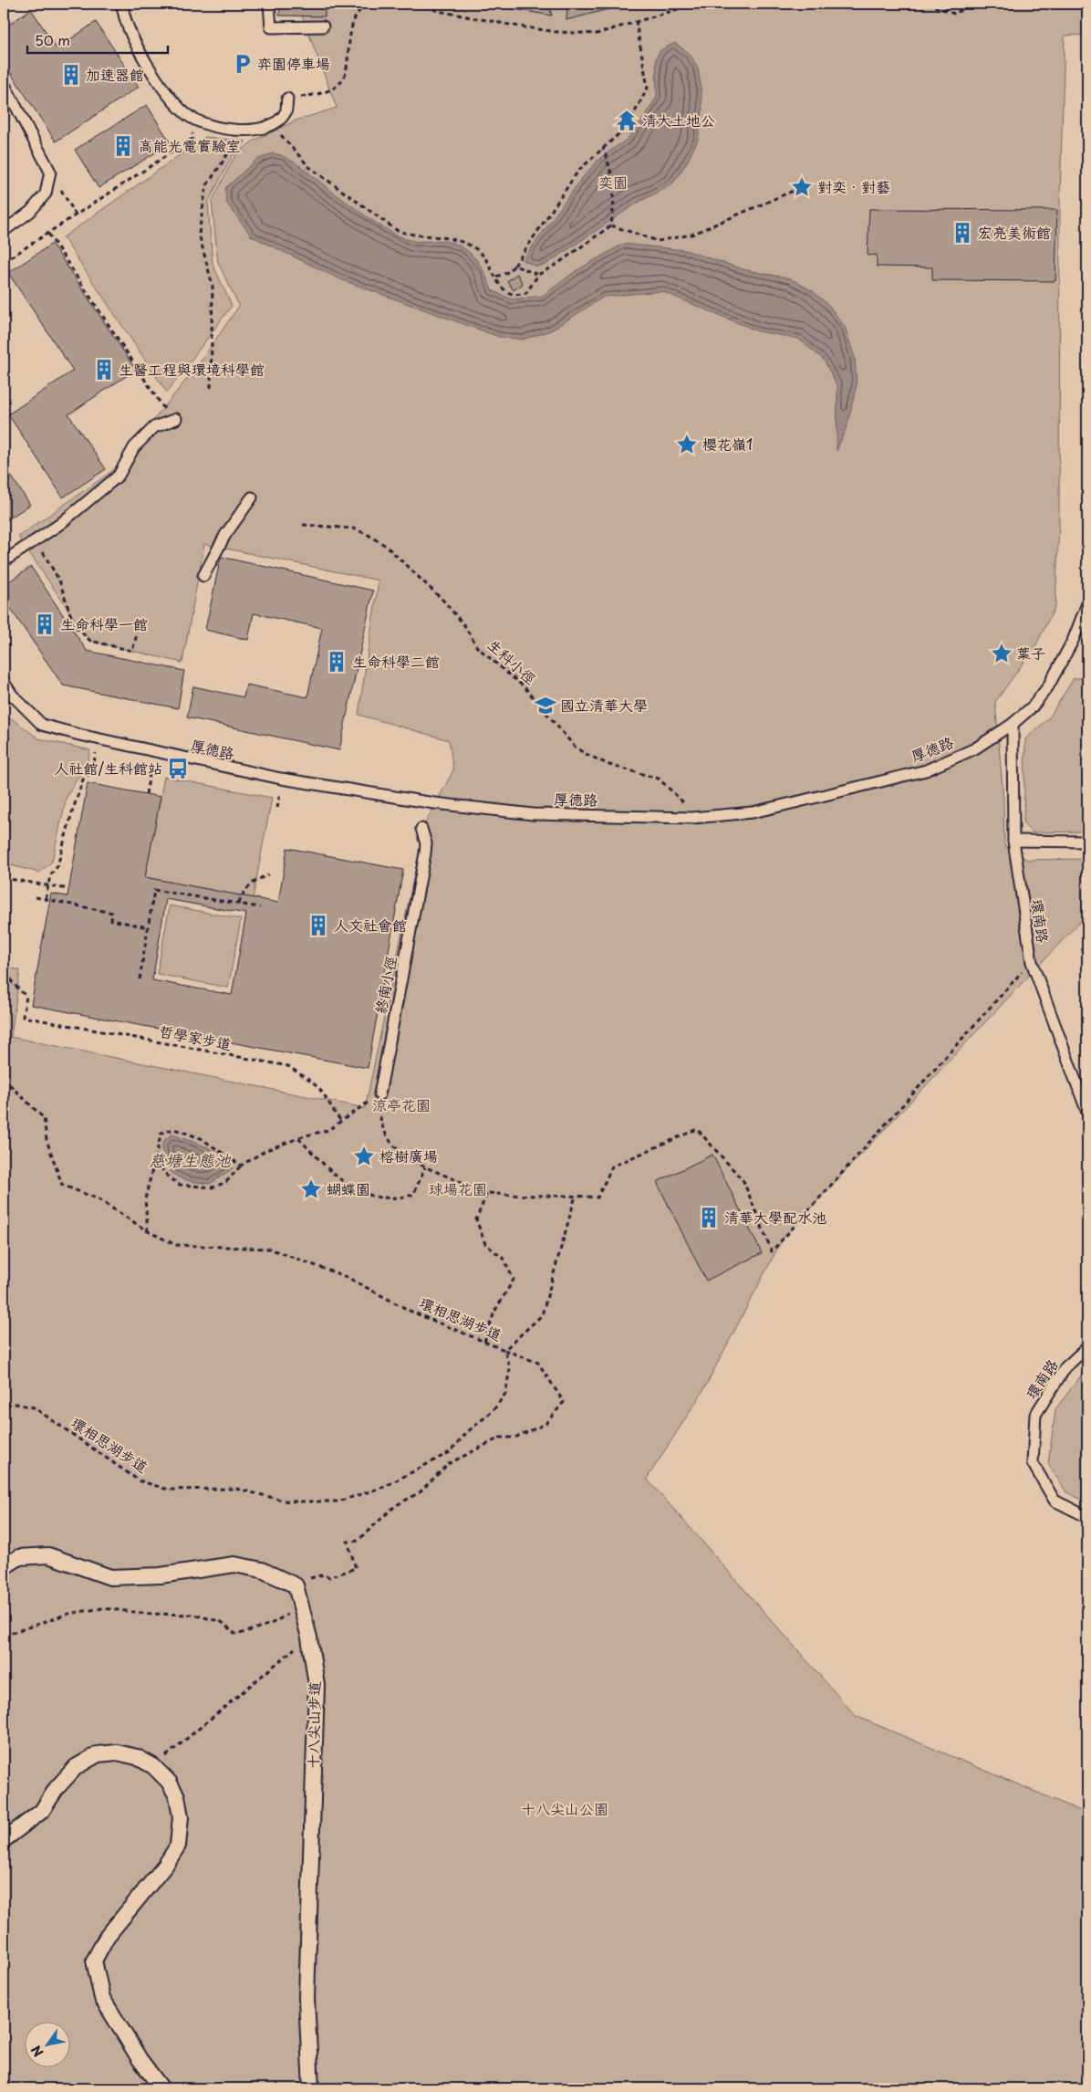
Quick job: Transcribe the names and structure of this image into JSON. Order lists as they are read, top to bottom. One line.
{"streets":{"street":["十八尖山步道"],"lane":["厚德路","環南路","終南小徑"],"path":["生科小徑","哲學家步道","環相思湖步道"]},"crossings":[["厚德路","環南路"]],"water":["慈塘生態池"],"parks":["奕園","涼亭花園","球場花園","十八尖山公園"],"places":{"parking":["弈園停車場"],"building":["加速器館","高能光電實驗室","宏亮美術館","生醫工程與環境科學館","生命科學一館","生命科學二館","人文社會館","清華大學配水池"],"temple":["清大土地公"],"place":["對奕‧對藝","櫻花嶺1","葉子","榕樹廣場","蝴蝶園"],"school or university":["國立清華大學"],"bus stop":["人社館/生科館站"]},"scale_bar":"50 m","north":"bottom left"}
